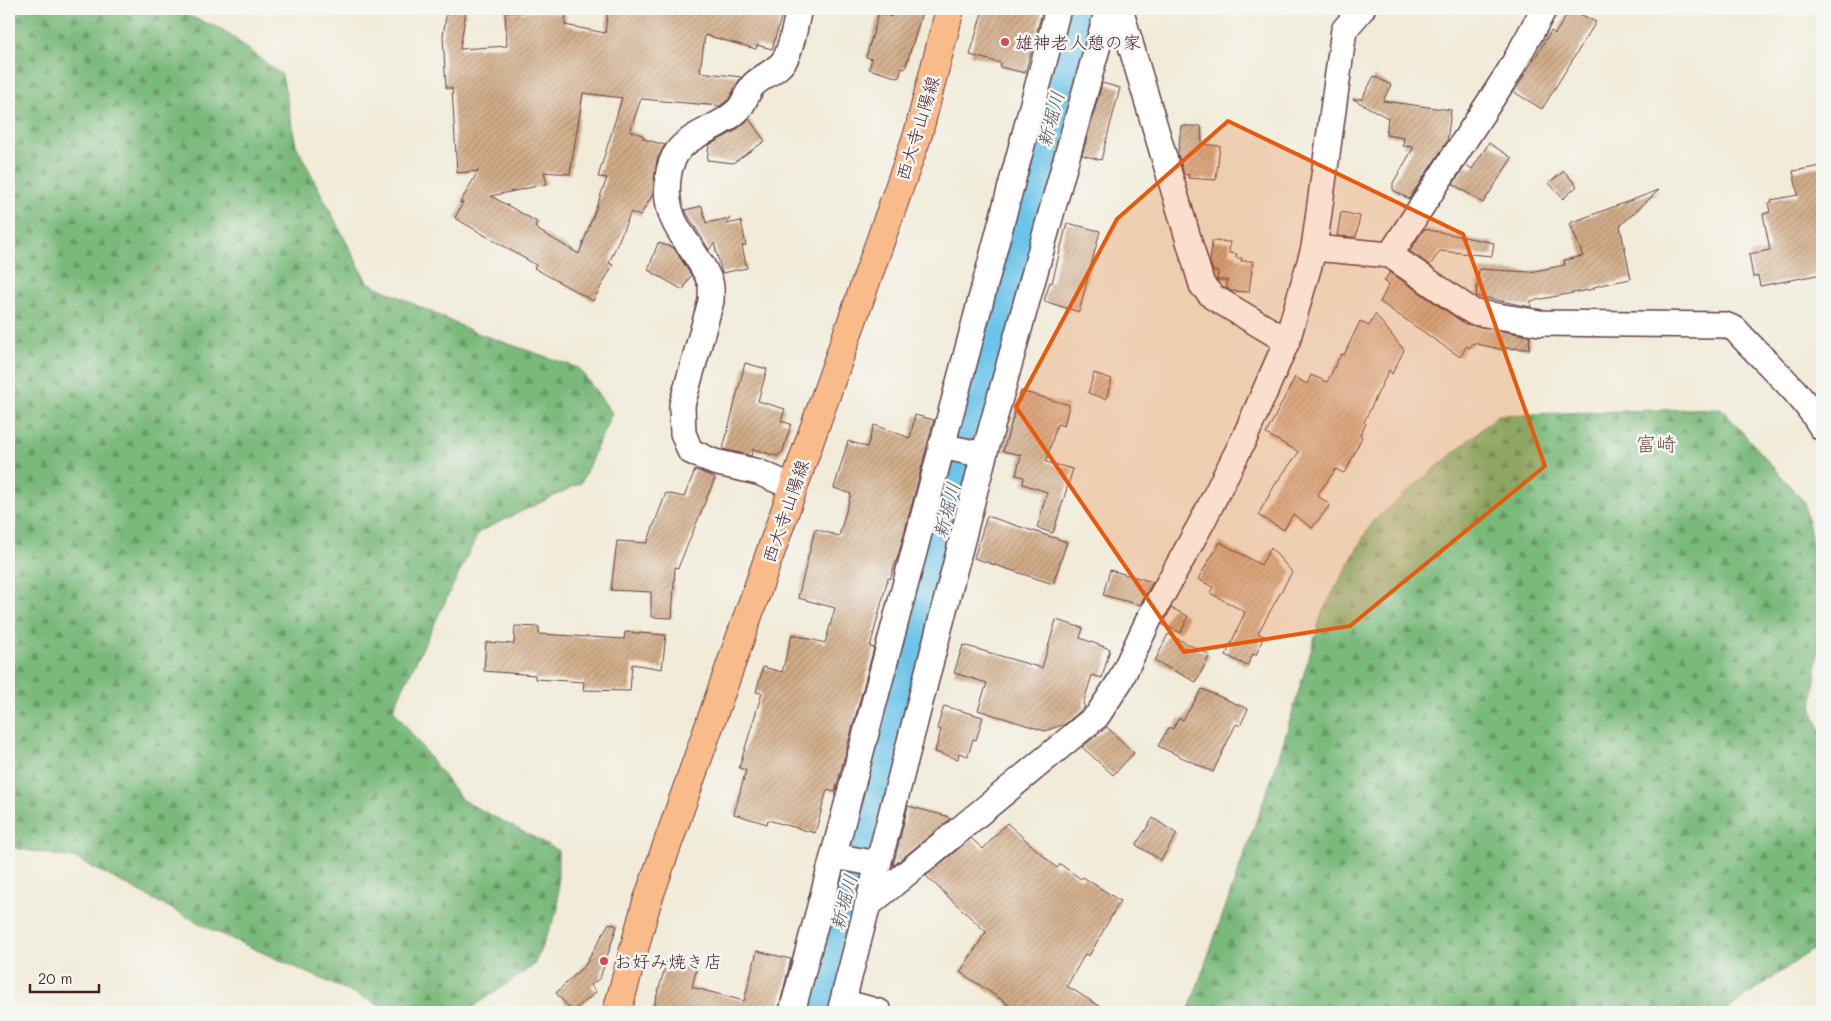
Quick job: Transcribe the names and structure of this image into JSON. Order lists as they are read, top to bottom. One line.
{"streets":{"main road":["西大寺山陽線"]},"districts":["富崎"],"water":["新堀川"],"places":["雄神老人憩の家","お好み焼き店"],"scale_bar":"20 m"}
